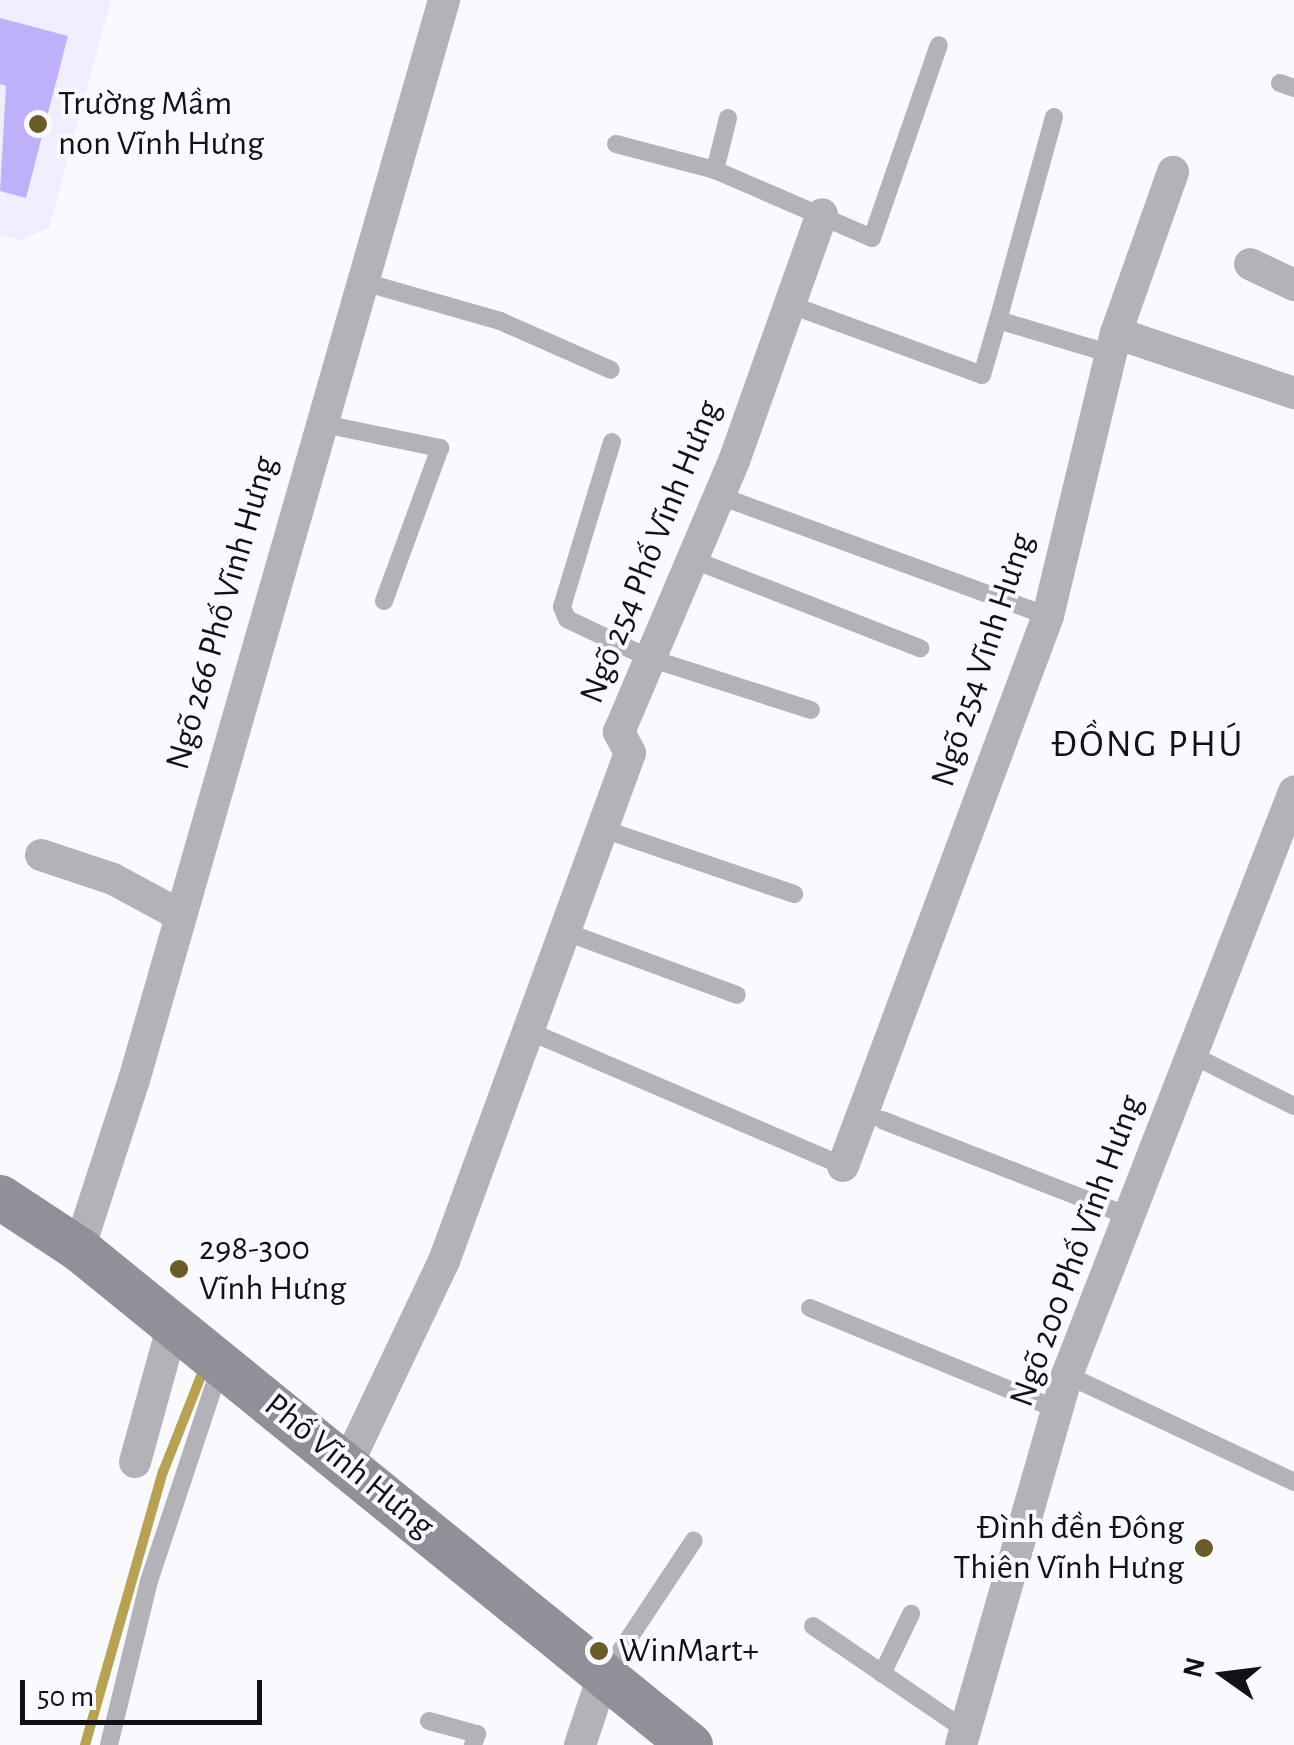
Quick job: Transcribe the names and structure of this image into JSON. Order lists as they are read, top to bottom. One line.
{"streets":{"main road":["Phố Vĩnh Hưng"],"street":["Ngõ 254 Phố Vĩnh Hưng","Ngõ 266 Phố Vĩnh Hưng","Ngõ 254 Vĩnh Hưng","Ngõ 200 Phố Vĩnh Hưng"]},"crossings":[["Ngõ 254 Phố Vĩnh Hưng","Phố Vĩnh Hưng"],["Ngõ 266 Phố Vĩnh Hưng","Phố Vĩnh Hưng"]],"districts":["ĐỒNG PHÚ"],"places":["Trường Mầm non Vĩnh Hưng","298-300 Vĩnh Hưng","Đình đền Đông Thiên Vĩnh Hưng","WinMart+"],"scale_bar":"50 m","north":"left"}
